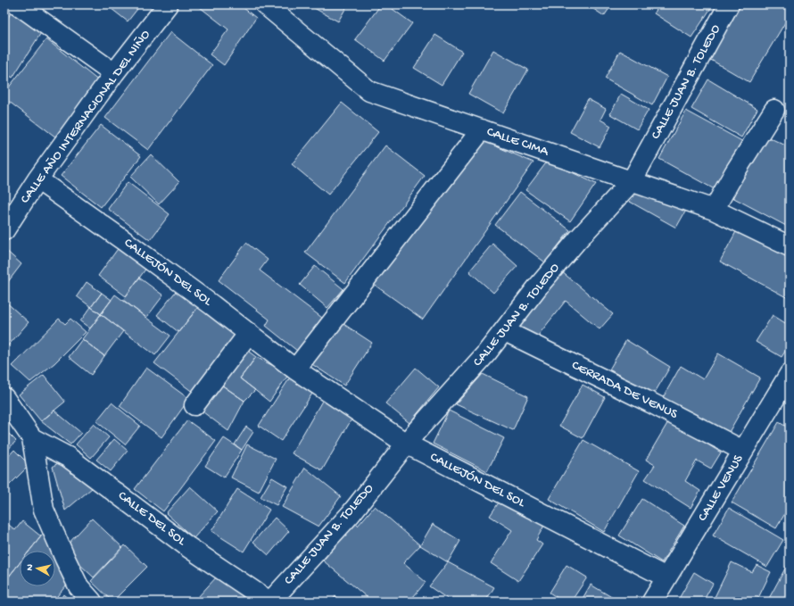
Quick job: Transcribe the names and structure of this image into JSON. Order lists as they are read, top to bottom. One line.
{"streets":{"street":["CALLE JUAN B. TOLEDO","CALLE AÑO INTERNACIONAL DEL NIÑO","CALLE CIMA","CALLEJÓN DEL SOL","CERRADA DE VENUS","CALLE VENUS","CALLE DEL SOL"]},"crossings":[["CALLE JUAN B. TOLEDO","CALLE CIMA"],["CALLE JUAN B. TOLEDO","CALLEJÓN DEL SOL"],["CALLE JUAN B. TOLEDO","CERRADA DE VENUS"],["CALLE JUAN B. TOLEDO","CALLE DEL SOL"],["CALLE AÑO INTERNACIONAL DEL NIÑO","CALLEJÓN DEL SOL"],["CALLEJÓN DEL SOL","CALLE VENUS"],["CERRADA DE VENUS","CALLE VENUS"]],"north":"left"}
